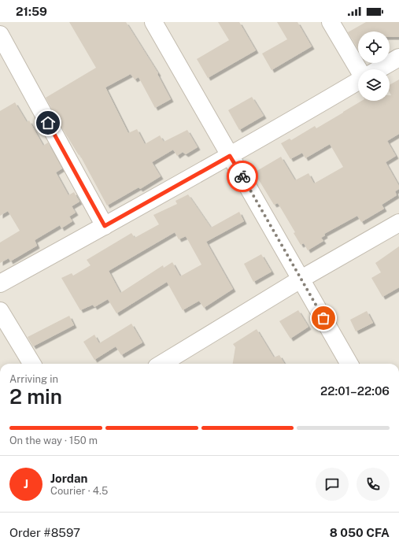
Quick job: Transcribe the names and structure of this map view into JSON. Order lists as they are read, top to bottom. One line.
{"page":{"status":"21:59","heading":["2 min","Arriving in","22:01–22:06"],"panel":["Jordan","Courier · 4.5","Order #8597","8 050 CFA"],"bar":"On the way · 150 m","round":"J"}}
